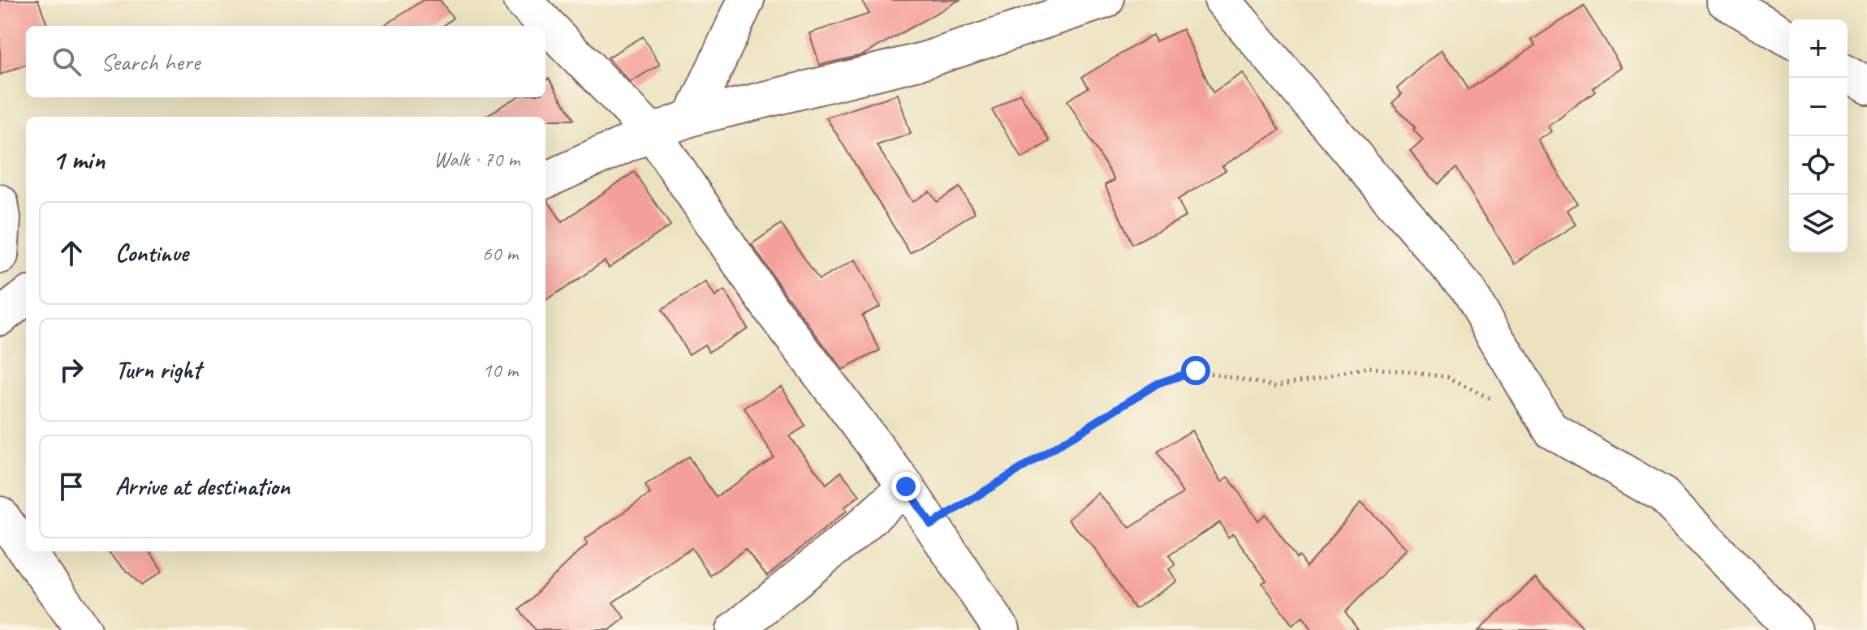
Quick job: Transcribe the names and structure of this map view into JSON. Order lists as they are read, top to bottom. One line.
{"page":{"map_buttons":["+","−"],"search":"Search here","heading":["1 min","Walk · 70 m"],"list":[["Continue","60 m"],["Turn right","10 m"],"Arrive at destination"]}}
